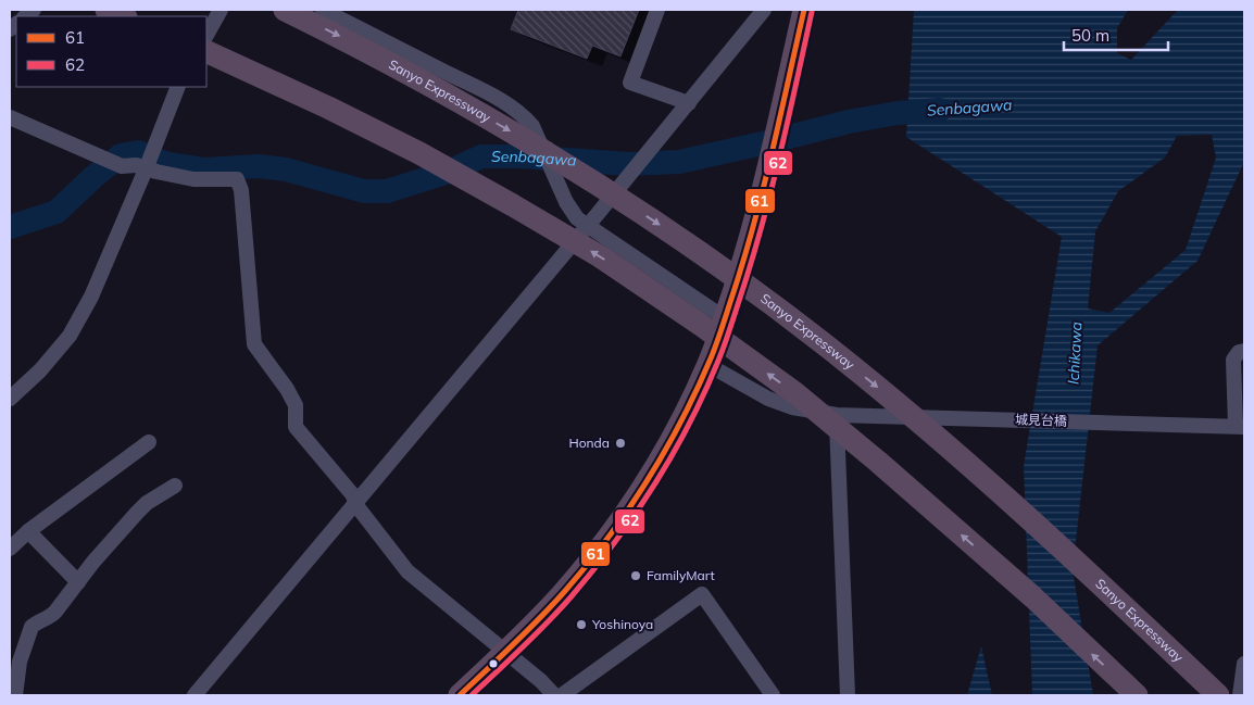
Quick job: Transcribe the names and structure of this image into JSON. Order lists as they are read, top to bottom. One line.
{"streets":{"highway":["Sanyo Expressway"],"street":["城見台橋"]},"water":["Senbagawa","Ichikawa"],"places":["Honda","FamilyMart","Yoshinoya"],"lines":["transit line 61","transit line 62"],"legend":["61","62"],"scale_bar":"50 m"}
